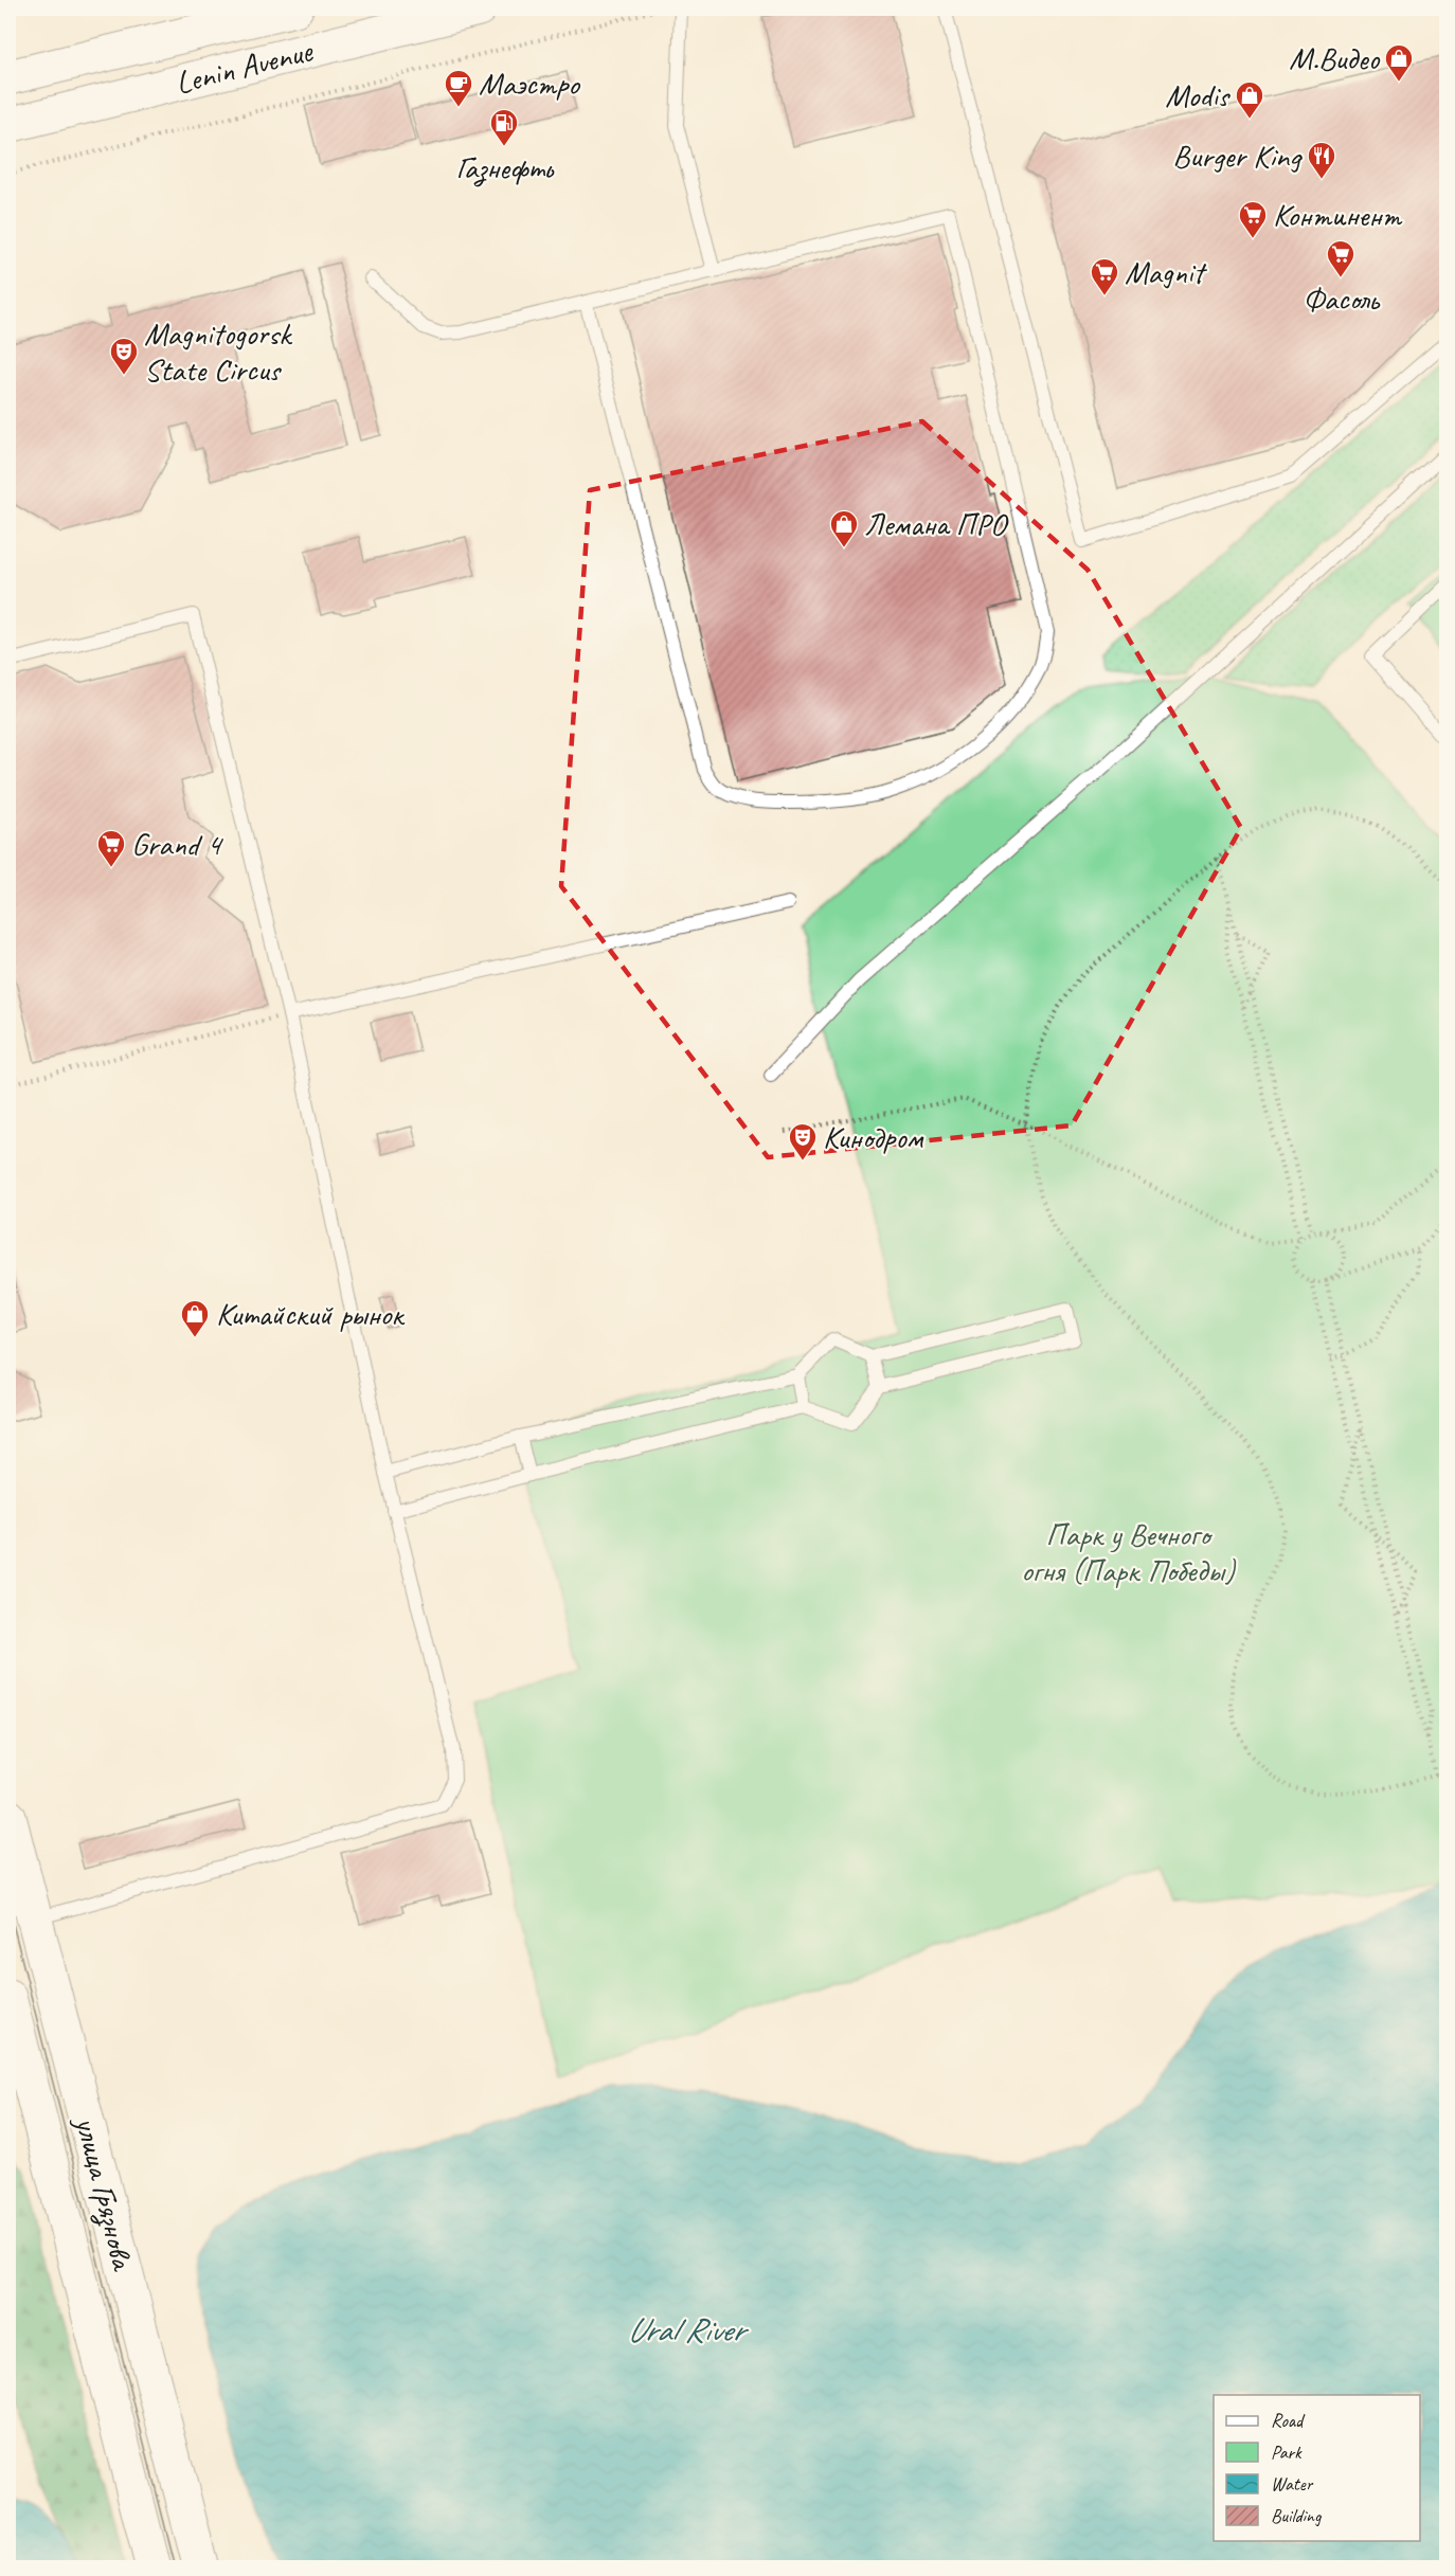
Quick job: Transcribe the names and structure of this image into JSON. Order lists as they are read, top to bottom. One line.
{"streets":{"main road":["Lenin Avenue","улица Грязнова"]},"water":["Ural River"],"parks":["Парк у Вечного огня (Парк Победы)"],"places":{"shop":["М.Видео","Modis","Лемана ПРО","Китайский рынок"],"cafe":["Маэстро"],"fuel station":["Газнефть"],"restaurant":["Burger King"],"supermarket":["Континент","Фасоль","Magnit","Grand 4"],"theatre":["Magnitogorsk State Circus","Кинодром"]},"legend":["Road","Park","Water","Building"]}
